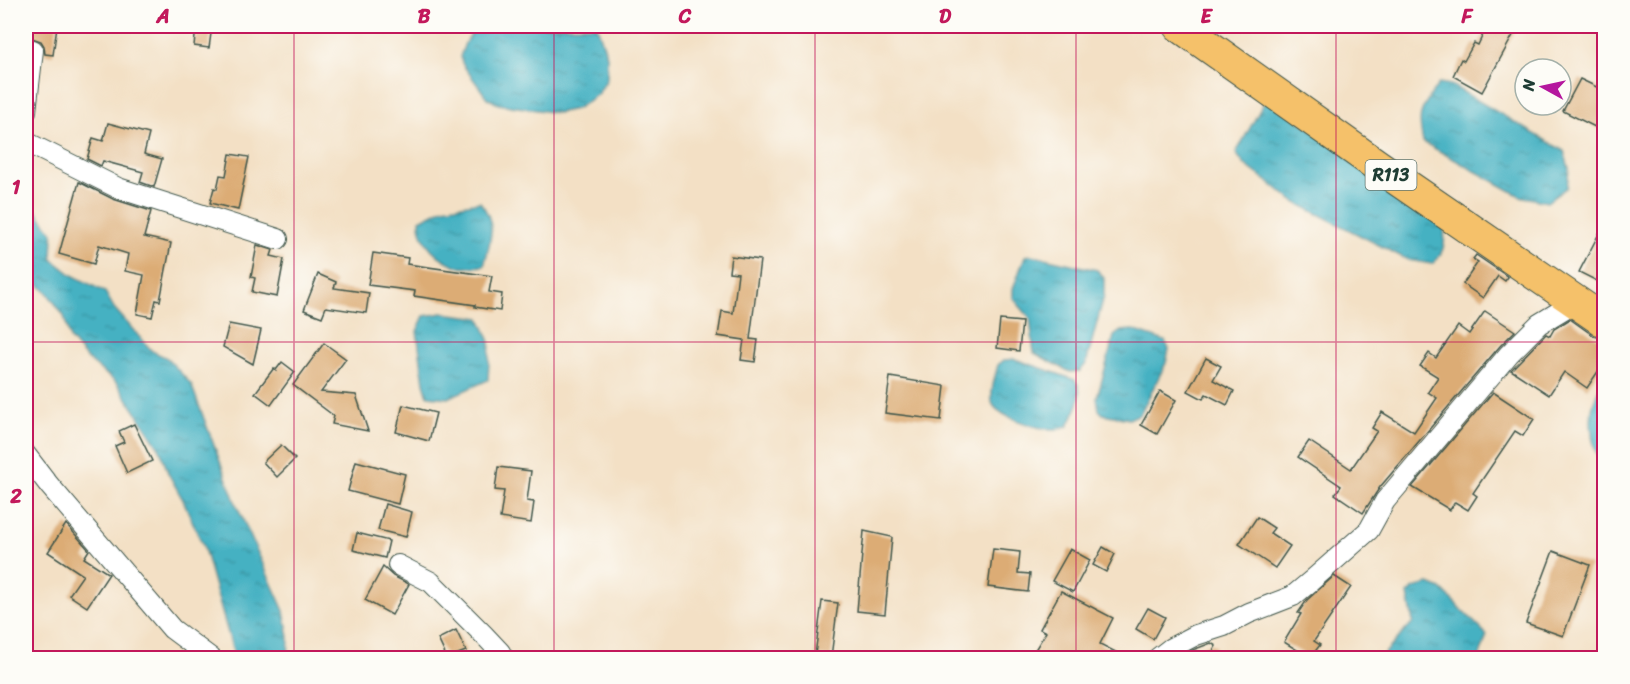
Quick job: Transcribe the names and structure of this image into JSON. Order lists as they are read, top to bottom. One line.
{"streets":{"main road":["R113"]},"north":"left","grid":{"columns":["A","B","C","D","E","F"],"rows":["1","2"]}}
